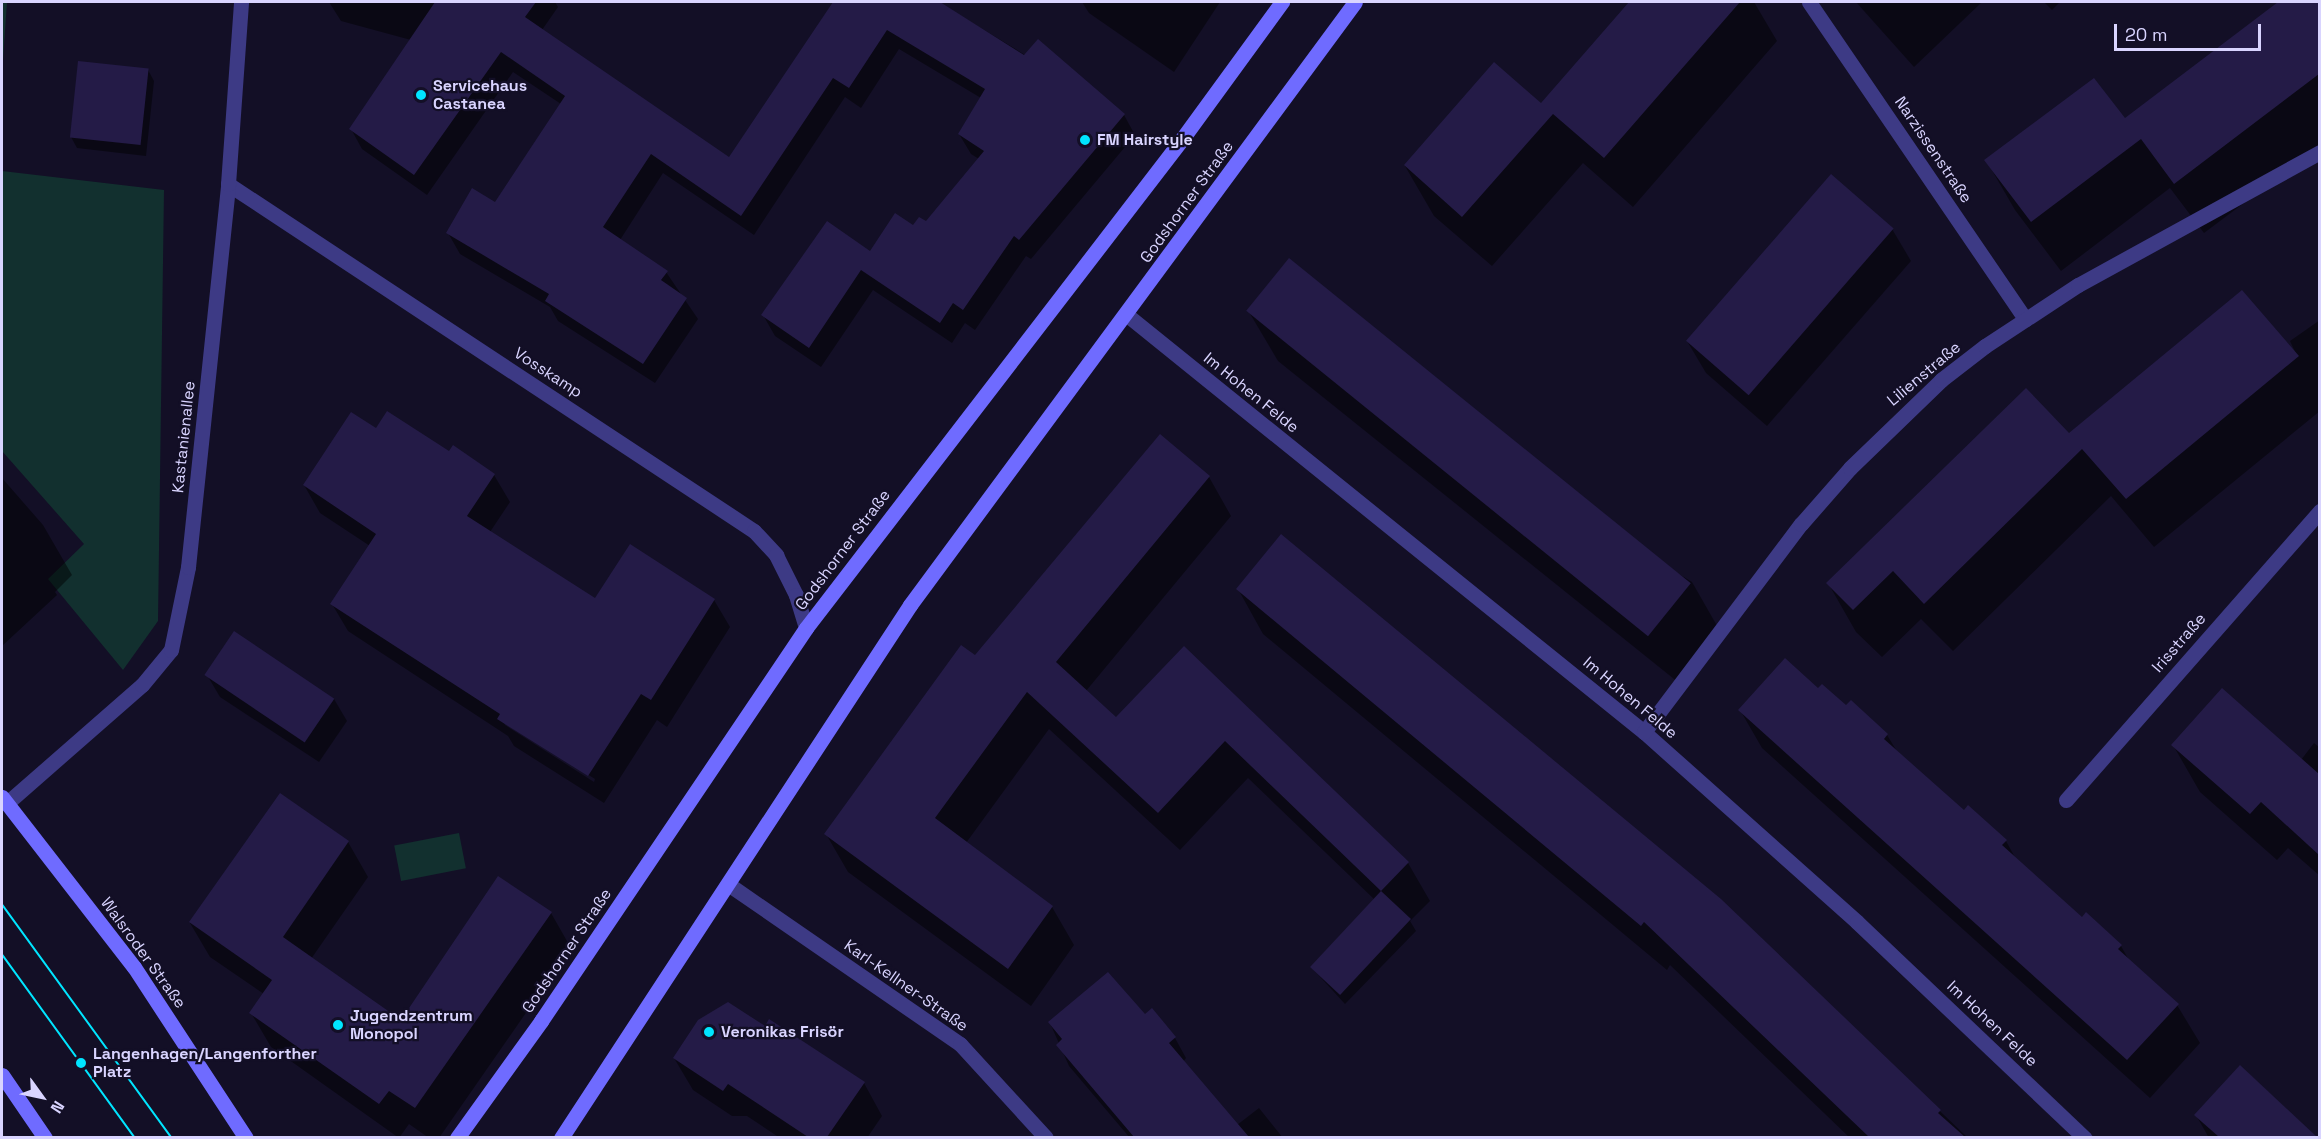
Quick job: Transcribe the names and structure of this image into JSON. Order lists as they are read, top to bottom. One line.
{"streets":{"main road":["Godshorner Straße","Walsroder Straße"],"street":["Narzissenstraße","Vosskamp","Lilienstraße","Im Hohen Felde","Kastanienallee","Irisstraße","Karl-Kellner-Straße"]},"crossings":[["Narzissenstraße","Lilienstraße"],["Godshorner Straße","Vosskamp"],["Godshorner Straße","Im Hohen Felde"],["Godshorner Straße","Karl-Kellner-Straße"],["Vosskamp","Kastanienallee"],["Lilienstraße","Im Hohen Felde"],["Kastanienallee","Walsroder Straße"]],"places":["Servicehaus Castanea","FM Hairstyle","Jugendzentrum Monopol","Veronikas Frisör","Langenhagen/Langenforther Platz"],"scale_bar":"20 m","north":"bottom right"}
